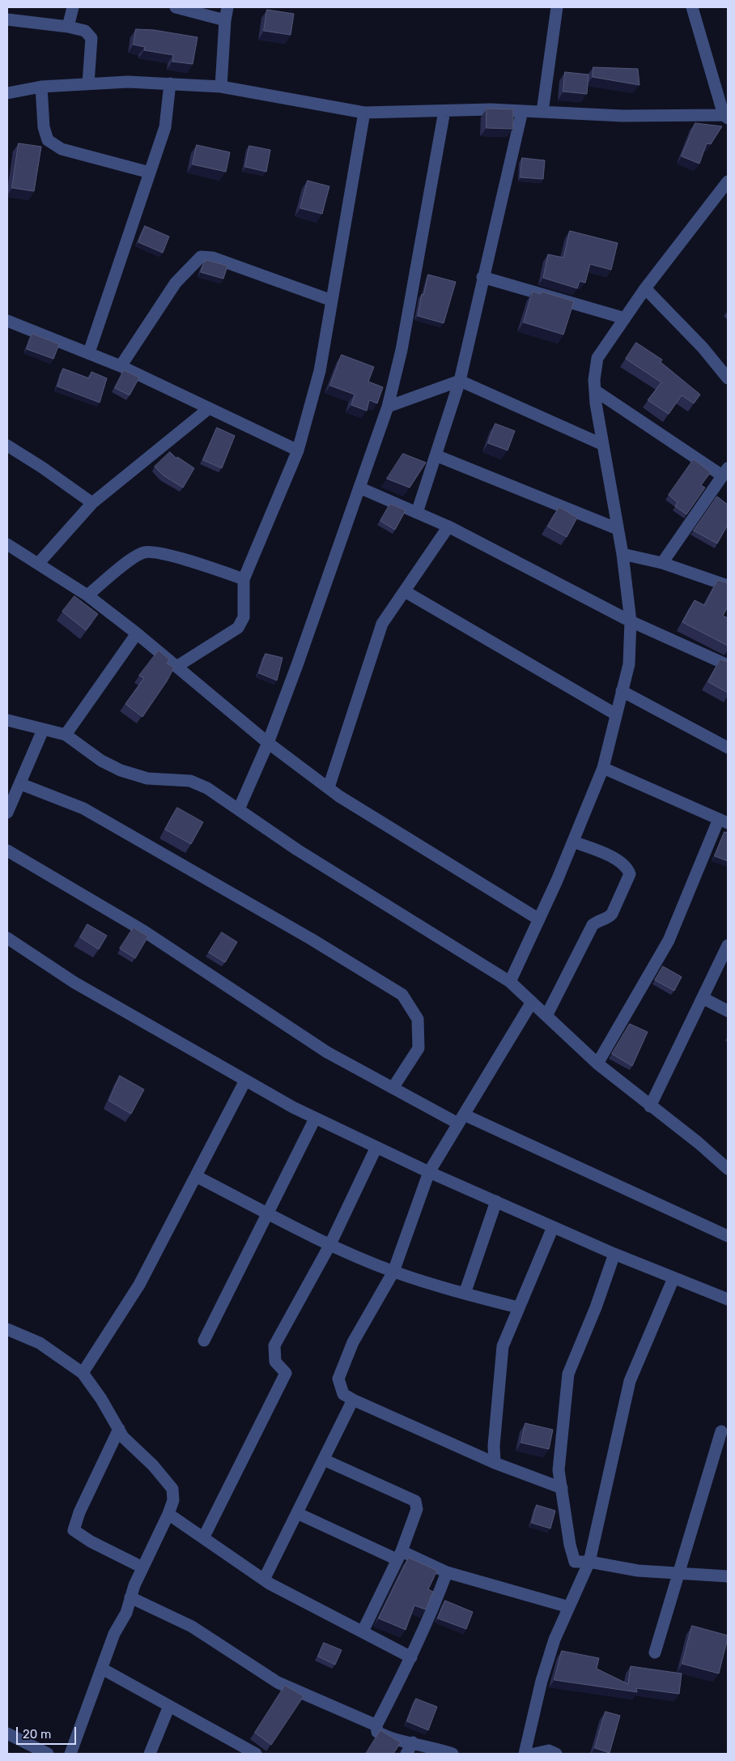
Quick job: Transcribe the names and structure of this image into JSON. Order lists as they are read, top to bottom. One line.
{"scale_bar":"20 m"}
